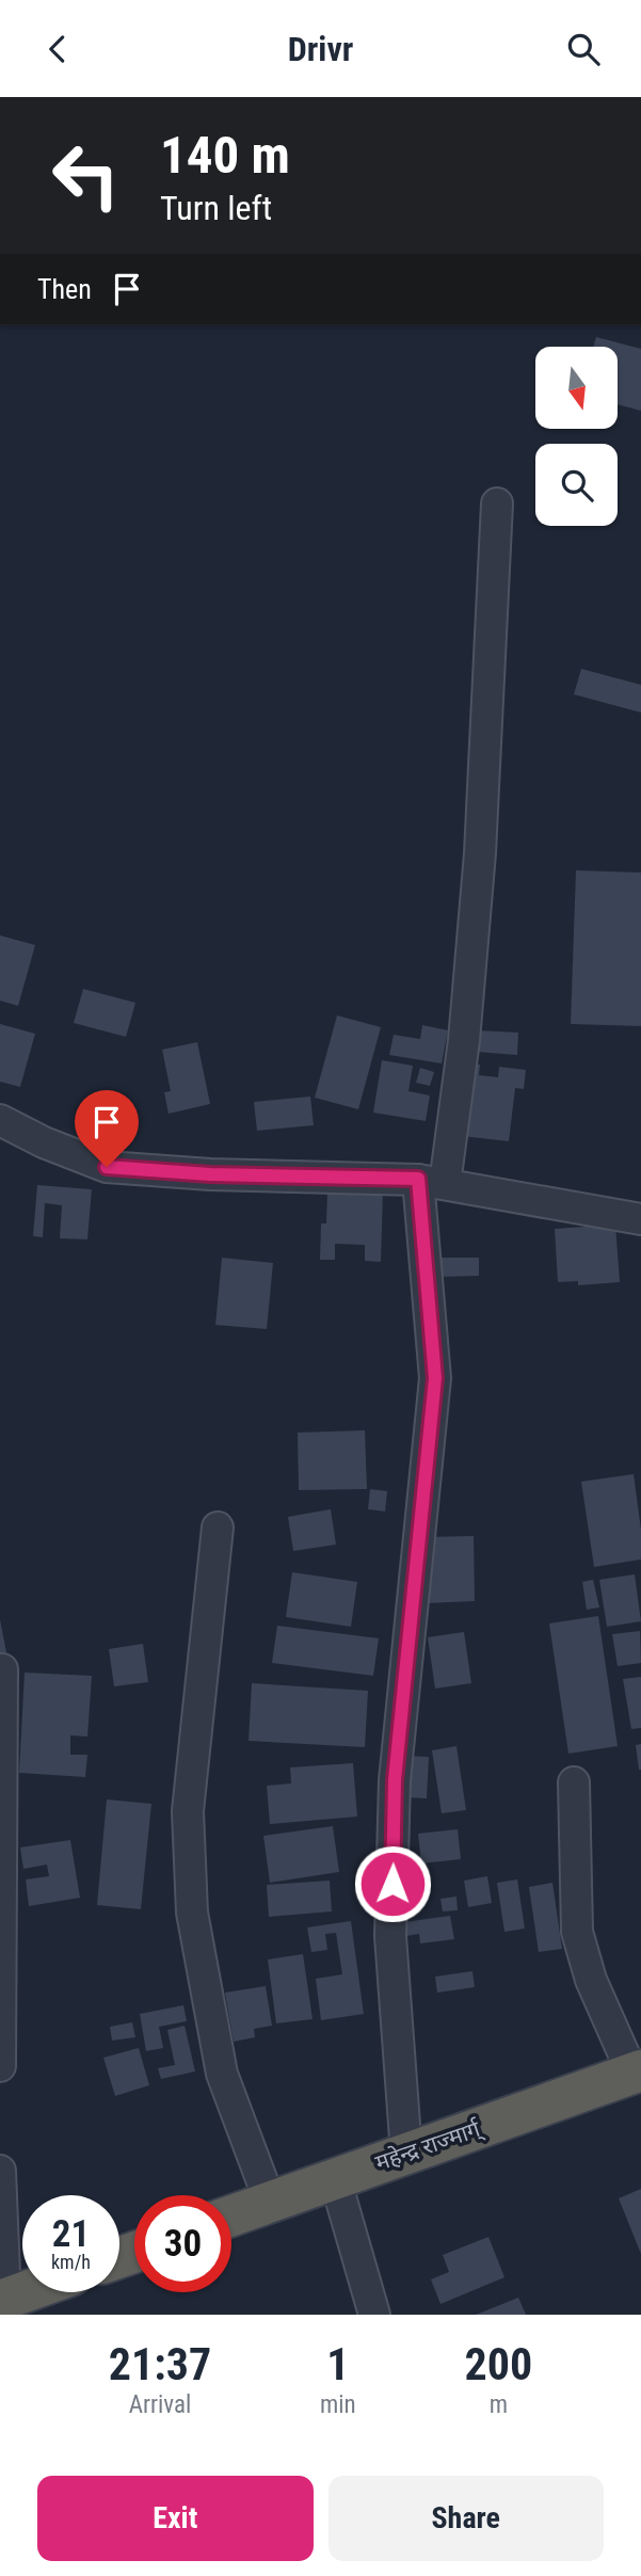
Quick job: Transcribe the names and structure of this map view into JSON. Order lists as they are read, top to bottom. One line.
{"streets":{"highway":["महेन्द्र राज्मार्ग्"]},"north":"bottom","page":{"header":"Drivr","turn":["140 m","Turn left"],"then":"Then","speed":"21 km/h","limit":"30","eta":["21:37","Arrival","1","min","200","m"],"buttons":["Exit","Share"]}}
